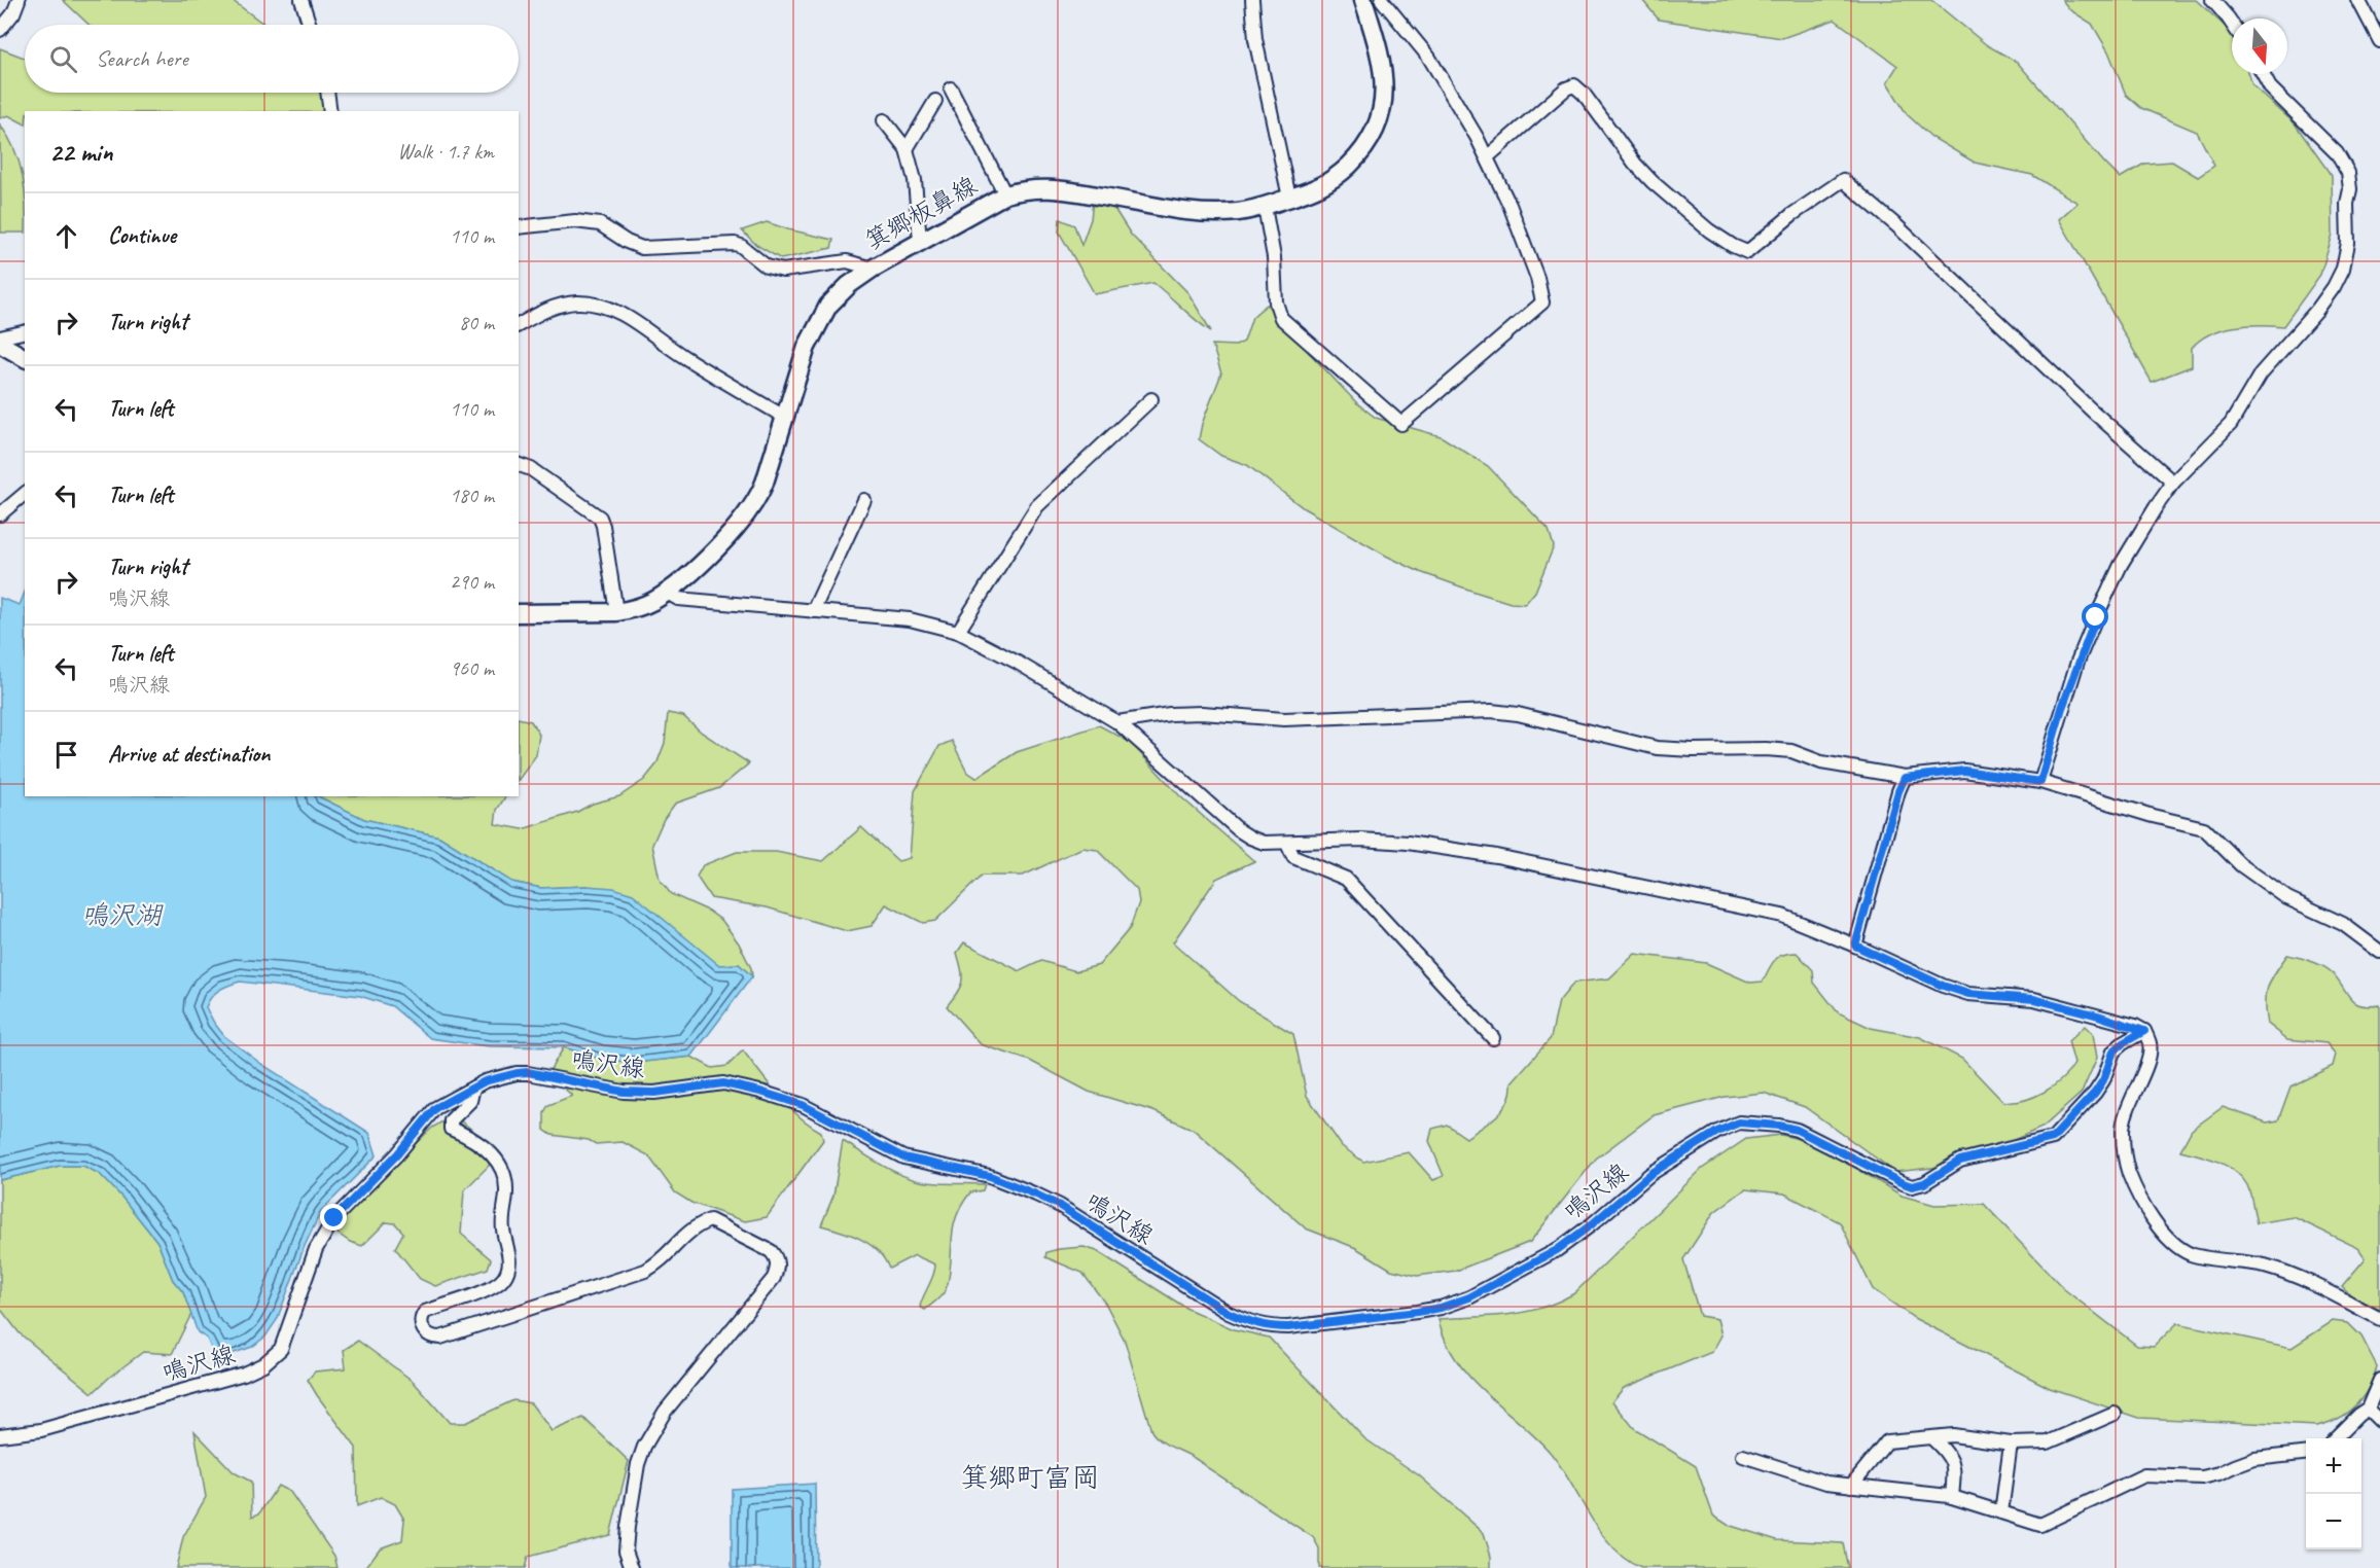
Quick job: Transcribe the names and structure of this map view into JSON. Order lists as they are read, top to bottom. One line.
{"streets":{"main road":["箕郷板鼻線"],"street":["鳴沢線"]},"districts":["箕郷町富岡"],"water":["鳴沢湖"],"north":"bottom","page":{"search":"Search here","heading":["22 min","Walk · 1.7 km"],"list":[["Continue","110 m"],["Turn right","80 m"],["Turn left","110 m"],["Turn left","180 m"],["Turn right","鳴沢線","290 m"],["Turn left","鳴沢線","960 m"],"Arrive at destination"],"map_buttons":["+","−"]}}
